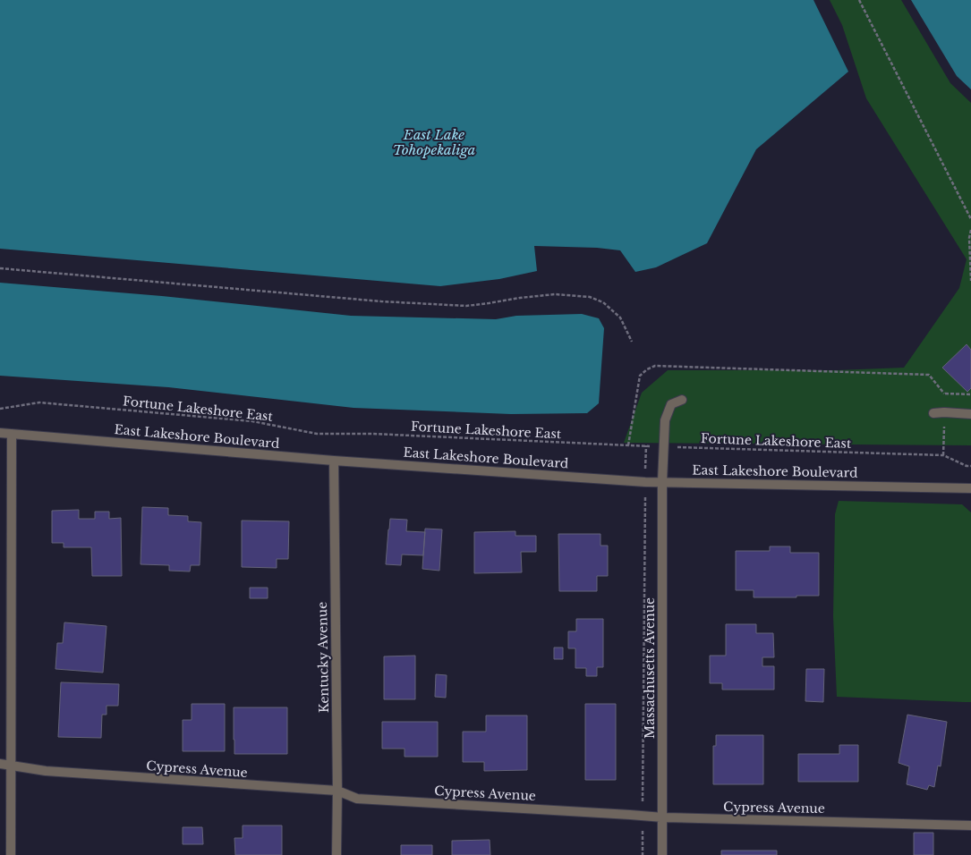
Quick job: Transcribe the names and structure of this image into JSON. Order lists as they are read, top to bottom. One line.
{"streets":{"street":["East Lakeshore Boulevard","Kentucky Avenue","Massachusetts Avenue","Cypress Avenue"],"path":["Fortune Lakeshore East"]},"crossings":[["Fortune Lakeshore East","Massachusetts Avenue"],["East Lakeshore Boulevard","Kentucky Avenue"],["East Lakeshore Boulevard","Massachusetts Avenue"],["Kentucky Avenue","Cypress Avenue"],["Massachusetts Avenue","Cypress Avenue"]],"water":["East Lake Tohopekaliga"]}
